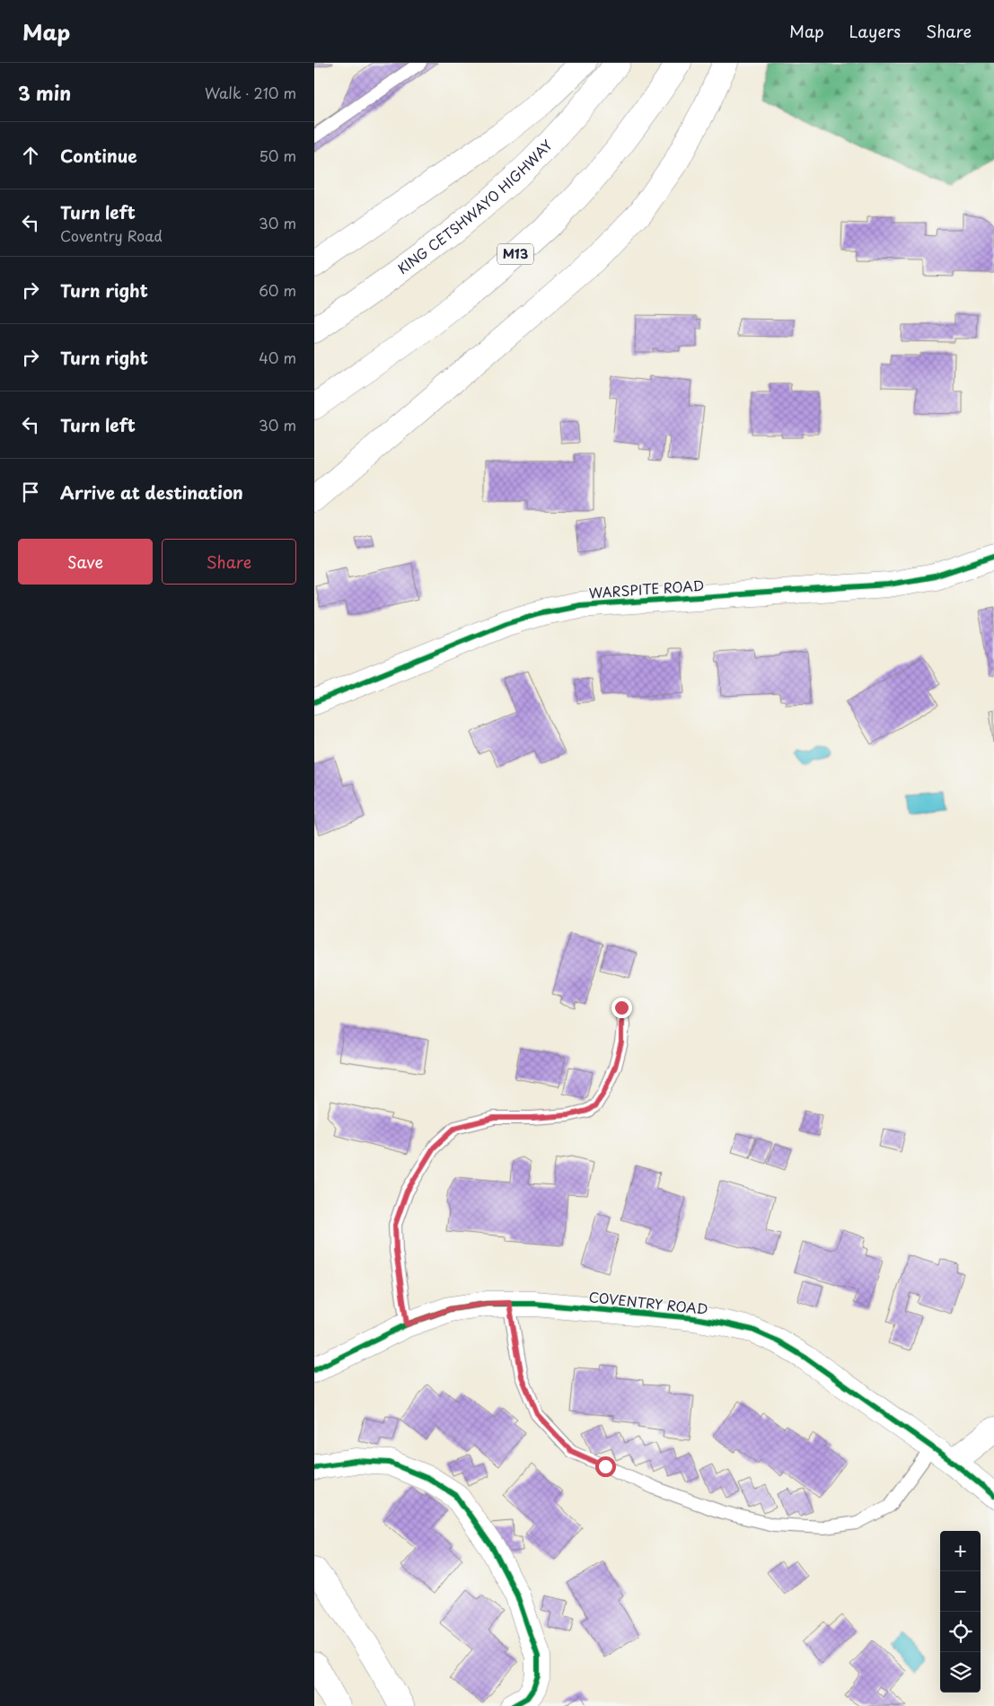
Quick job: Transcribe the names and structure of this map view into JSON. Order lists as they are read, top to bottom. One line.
{"streets":{"main road":["KING CETSHWAYO HIGHWAY","M13","WARSPITE ROAD","COVENTRY ROAD"]},"page":{"header":"Map","nav":["Map","Layers","Share"],"heading":["3 min","Walk · 210 m"],"list":[["Continue","50 m"],["Turn left","Coventry Road","30 m"],["Turn right","60 m"],["Turn right","40 m"],["Turn left","30 m"],"Arrive at destination"],"buttons":["Save","Share"],"map_buttons":["+","−"]}}
